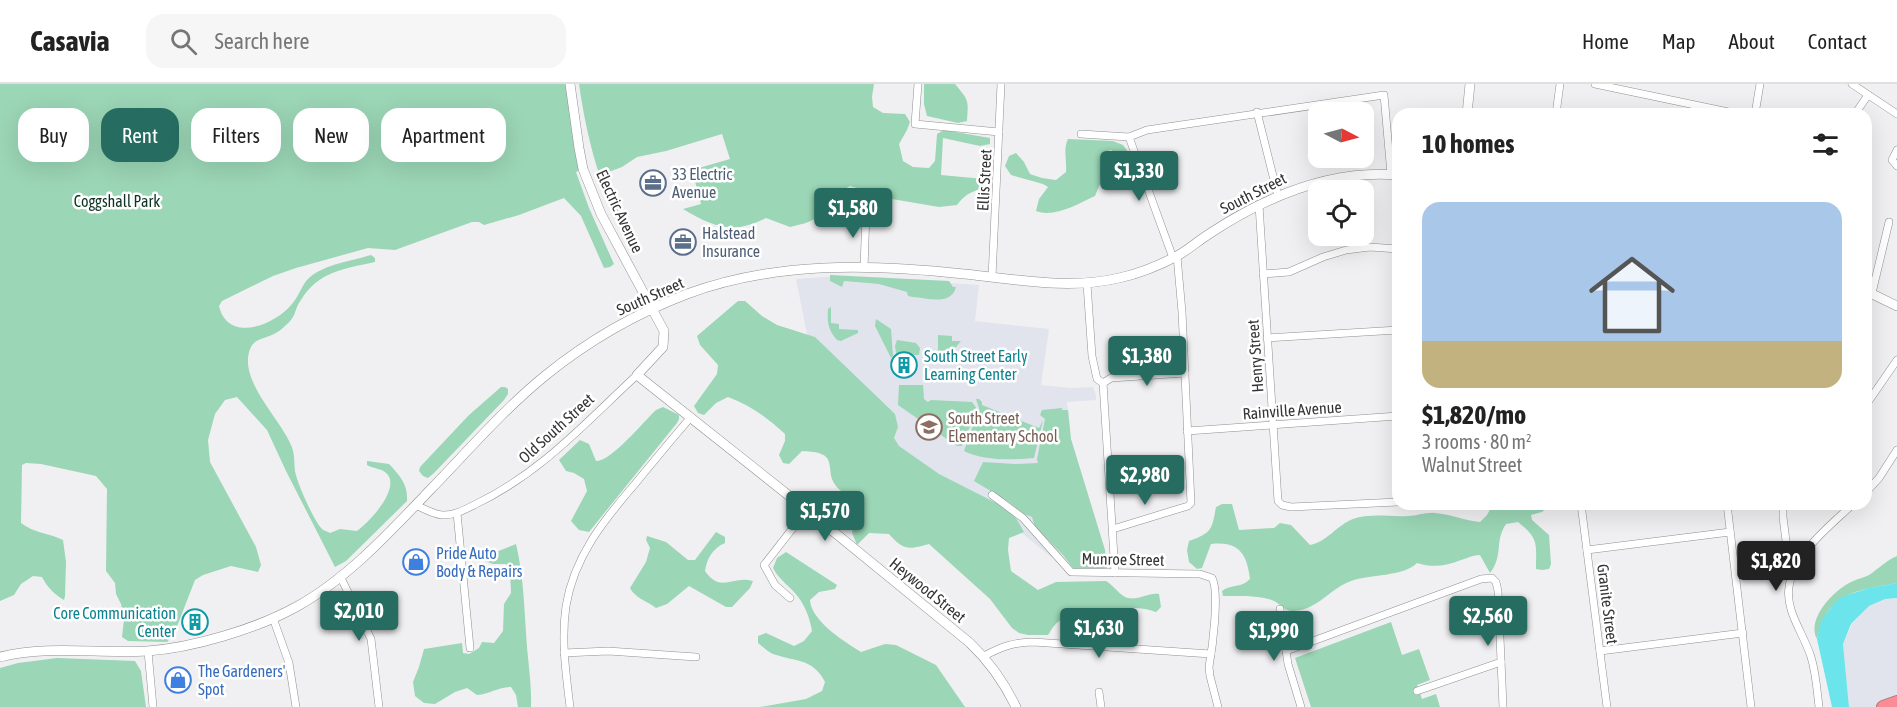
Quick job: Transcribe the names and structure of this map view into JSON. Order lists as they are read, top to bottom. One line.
{"streets":{"main road":["South Street","Electric Avenue","Old South Street","Heywood Street"],"street":["Ellis Street","Henry Street","Rainville Avenue","Munroe Street","Granite Street"]},"crossings":[["Ellis Street","South Street"],["South Street","Electric Avenue"],["South Street","Henry Street"],["South Street","Old South Street"],["Electric Avenue","Old South Street"],["Henry Street","Rainville Avenue"],["Old South Street","Heywood Street"]],"parks":["Coggshall Park"],"places":{"office":["33 Electric Avenue","Halstead Insurance"],"building":["South Street Early Learning Center","Core Communication Center"],"school or university":["South Street Elementary School"],"shop":["Pride Auto Body & Repairs","The Gardeners' Spot"]},"north":"right","page":{"header":"Casavia","search":"Search here","nav":["Home","Map","About","Contact"],"chip":["Buy","Rent","Filters","New","Apartment"],"heading":"10 homes","price":["$1,330","$1,580","$1,380","$2,980","$1,570","$1,820","$2,010","$2,560","$1,630","$1,990"],"list":[{"name":"$1,820/mo","note":"3 rooms · 80 m² · Walnut Street"}]}}
